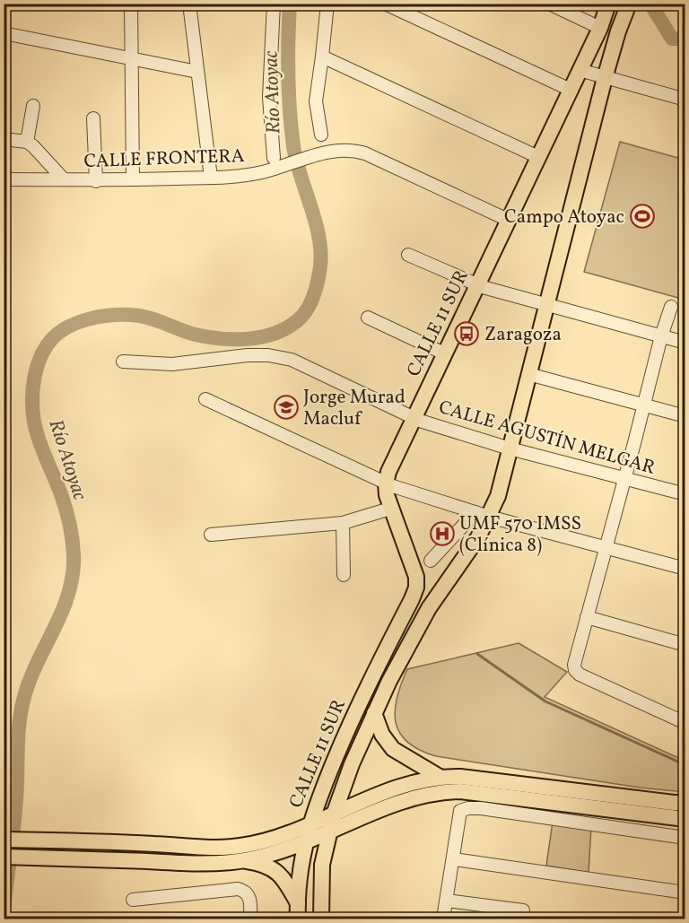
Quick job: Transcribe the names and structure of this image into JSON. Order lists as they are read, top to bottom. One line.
{"streets":{"main road":["CALLE 11 SUR"],"street":["CALLE FRONTERA","CALLE AGUSTÍN MELGAR"]},"crossings":[["CALLE FRONTERA","CALLE 11 SUR"],["CALLE 11 SUR","CALLE AGUSTÍN MELGAR"]],"water":["Río Atoyac"],"places":{"sports":["Campo Atoyac"],"bus stop":["Zaragoza"],"school or university":["Jorge Murad Macluf"],"hospital":["UMF 570 IMSS (Clínica 8)"]}}
